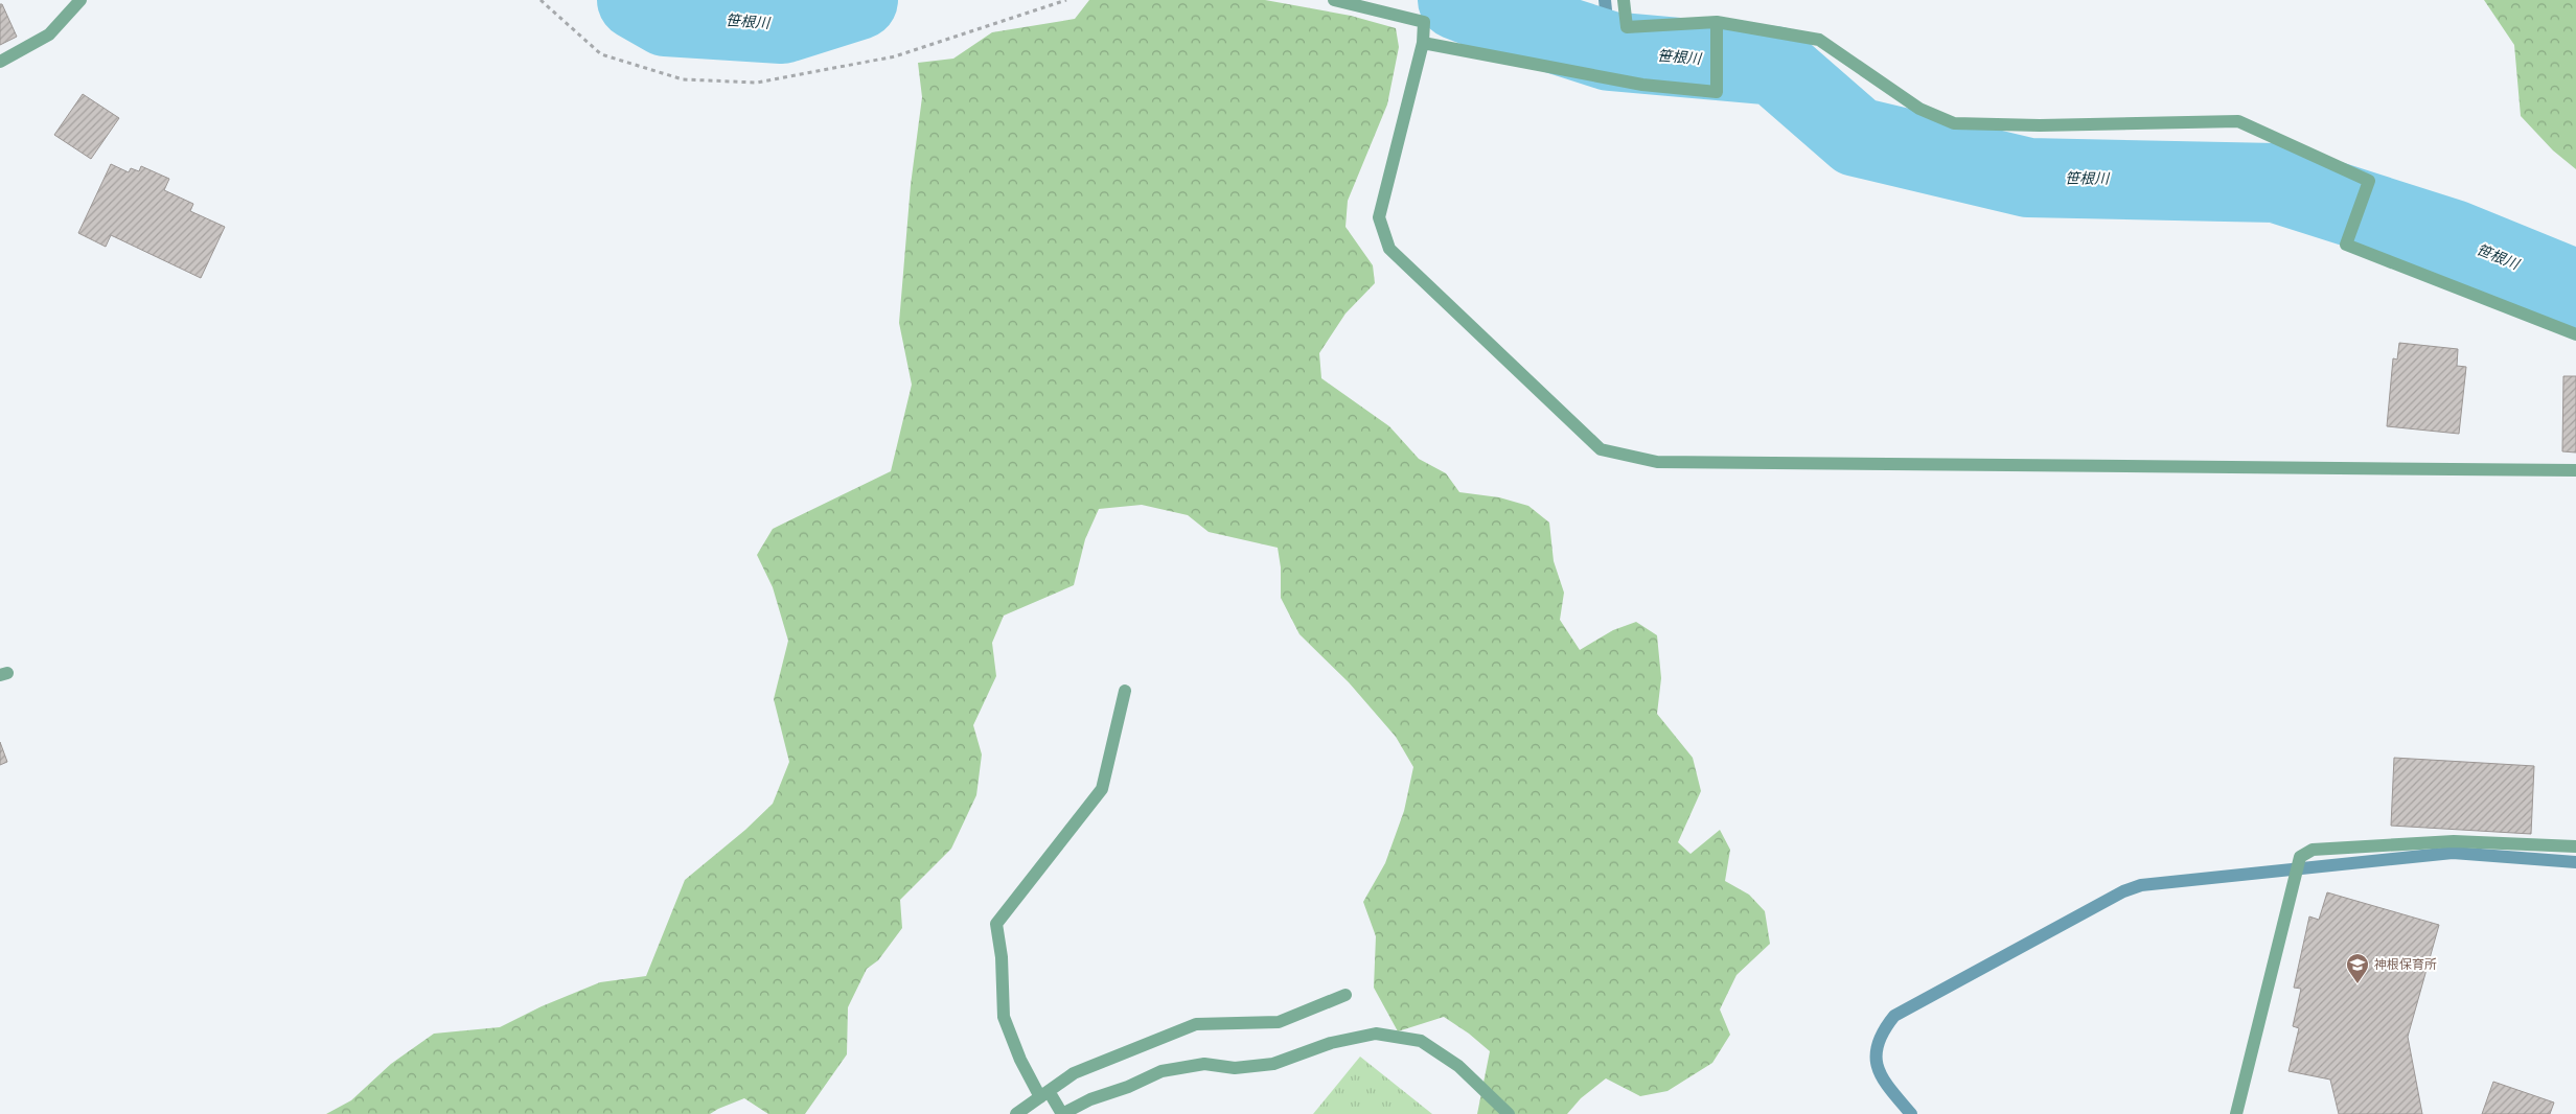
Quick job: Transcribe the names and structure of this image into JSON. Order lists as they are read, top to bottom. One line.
{"water":["笹根川"],"places":{"school or university":["神根保育所"]}}
